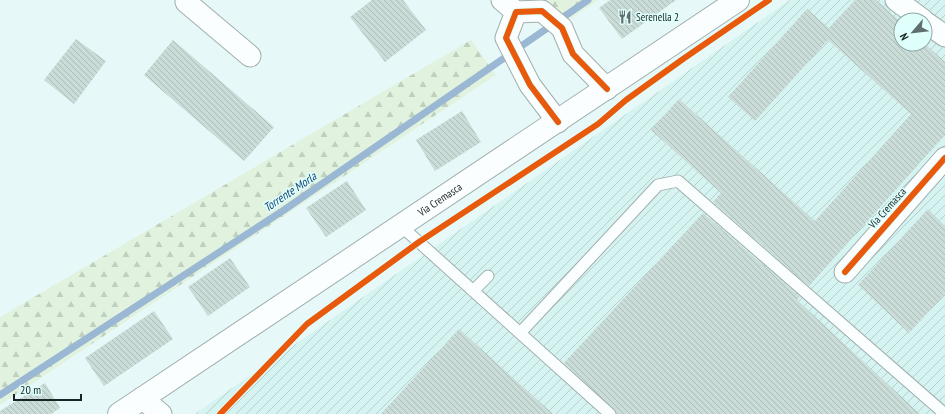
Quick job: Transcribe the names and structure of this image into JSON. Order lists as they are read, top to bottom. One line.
{"streets":{"main road":["Via Cremasca"]},"water":["Torrente Morla"],"places":{"restaurant":["Serenella 2"]},"scale_bar":"20 m","north":"bottom left"}
